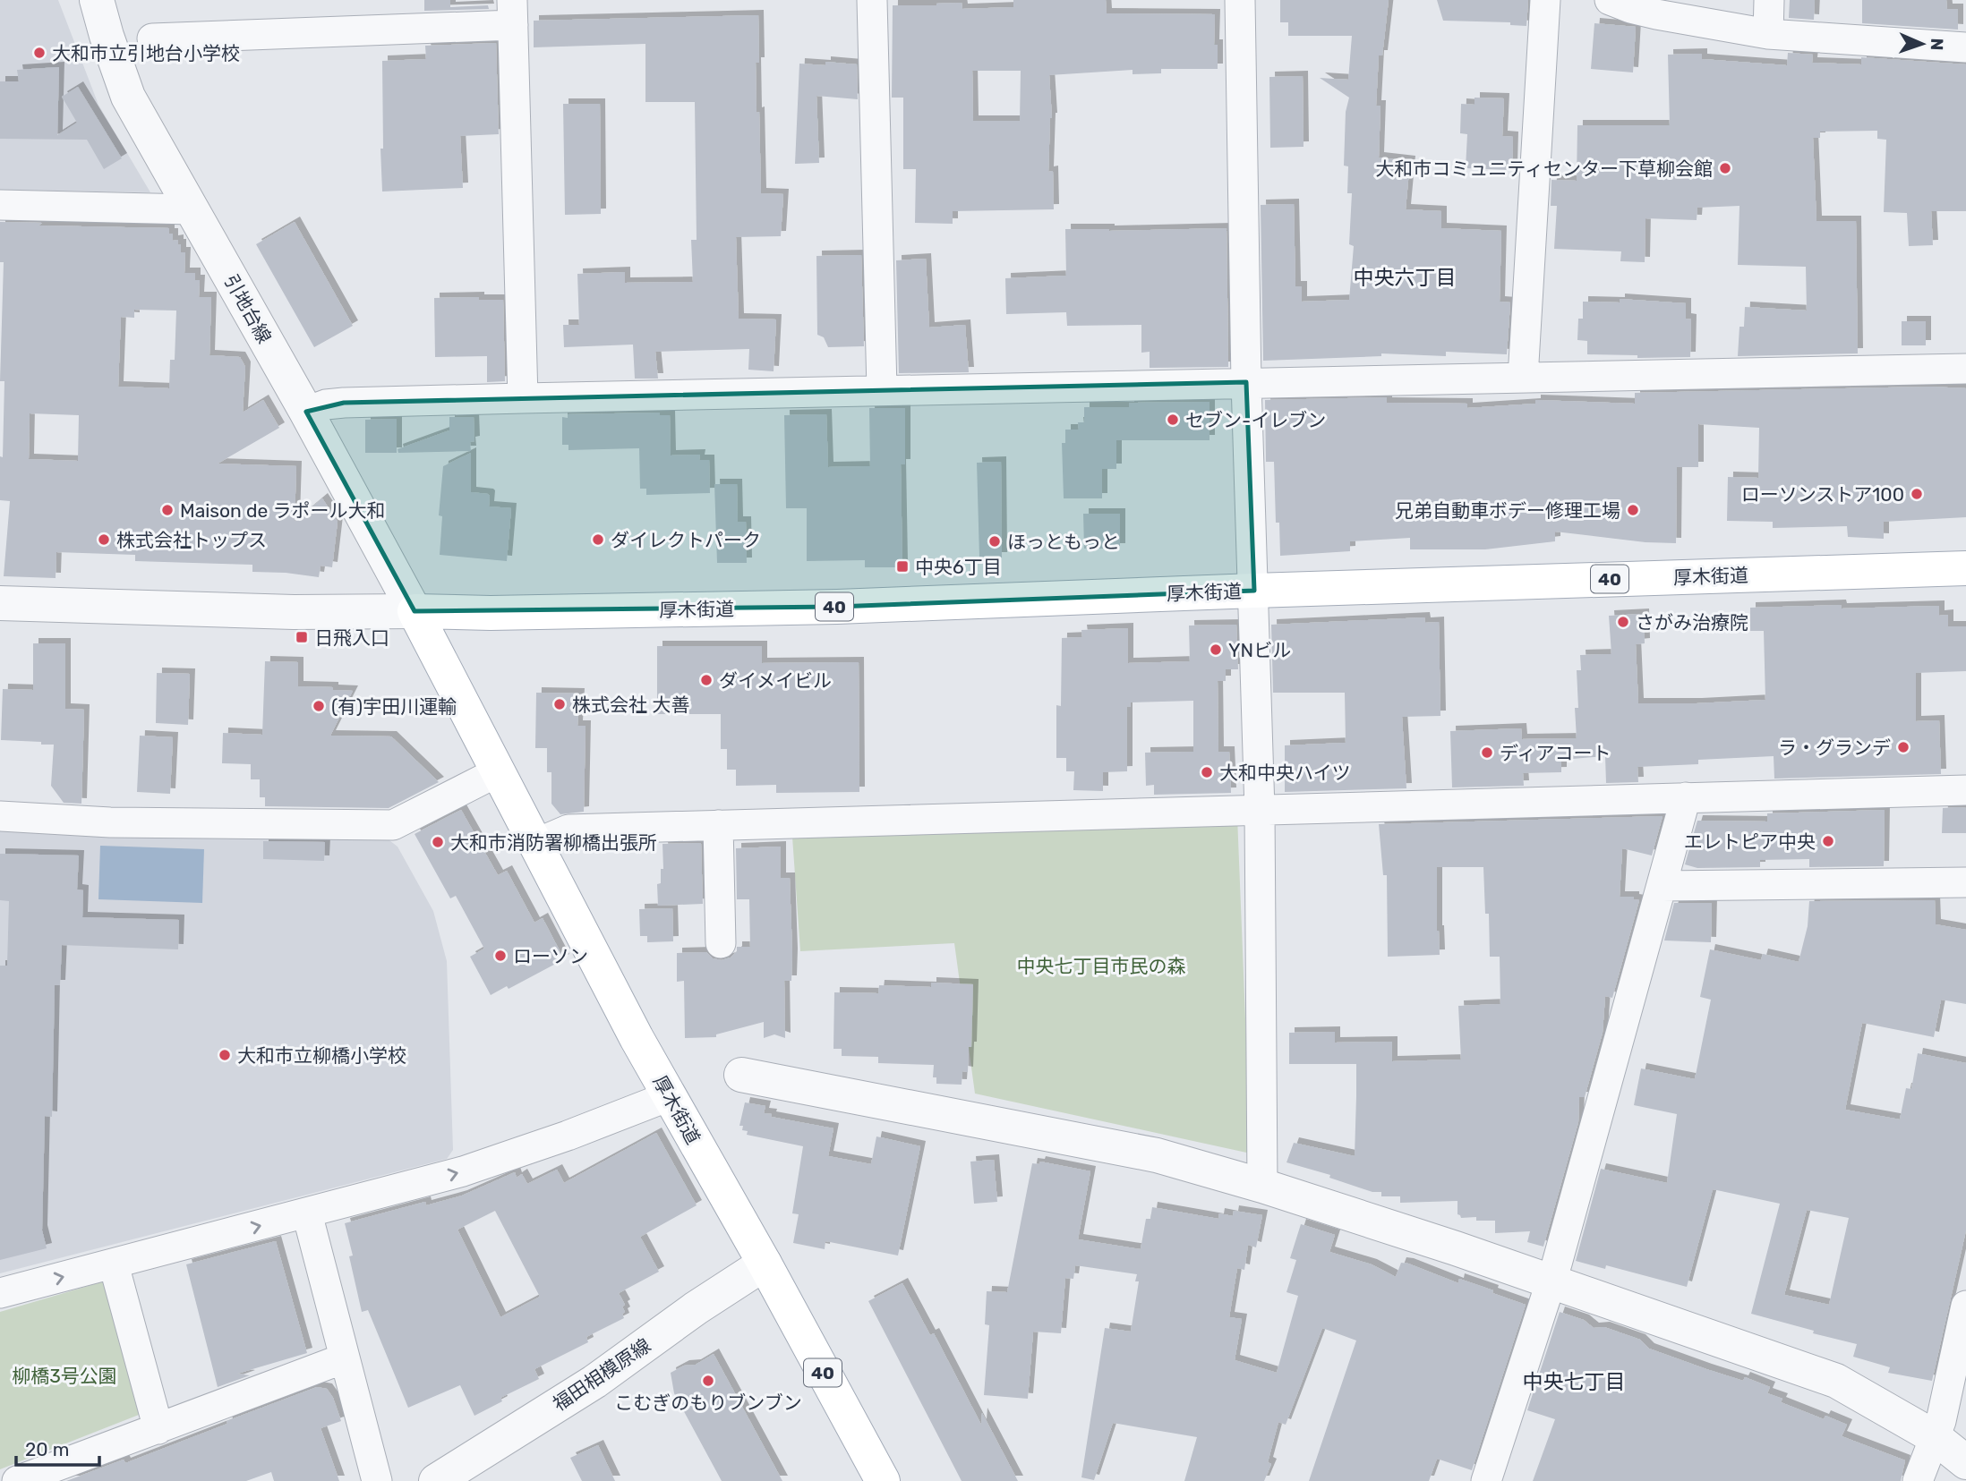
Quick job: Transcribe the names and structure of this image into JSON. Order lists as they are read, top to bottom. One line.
{"streets":{"main road":["厚木街道","40"],"street":["引地台線","福田相模原線"]},"crossings":[["引地台線","厚木街道"],["厚木街道","福田相模原線"]],"districts":["中央六丁目","中央七丁目"],"parks":["中央七丁目市民の森","柳橋3号公園"],"places":{"other":["大和市立引地台小学校","大和市コミュニティセンター下草柳会館","セブン-イレブン","ローソンストア100","Maison de ラポール大和","兄弟自動車ボデー修理工場","株式会社トップス","ダイレクトパーク","ほっともっと","さがみ治療院","YNビル","ダイメイビル","株式会社 大善","(有)宇田川運輸","ラ・グランデ","ディアコート","大和中央ハイツ","エレトピア中央","大和市消防署柳橋出張所","ローソン","大和市立柳橋小学校","こむぎのもりブンブン"],"transit":["中央6丁目","日飛入口"]},"scale_bar":"20 m","north":"right"}
